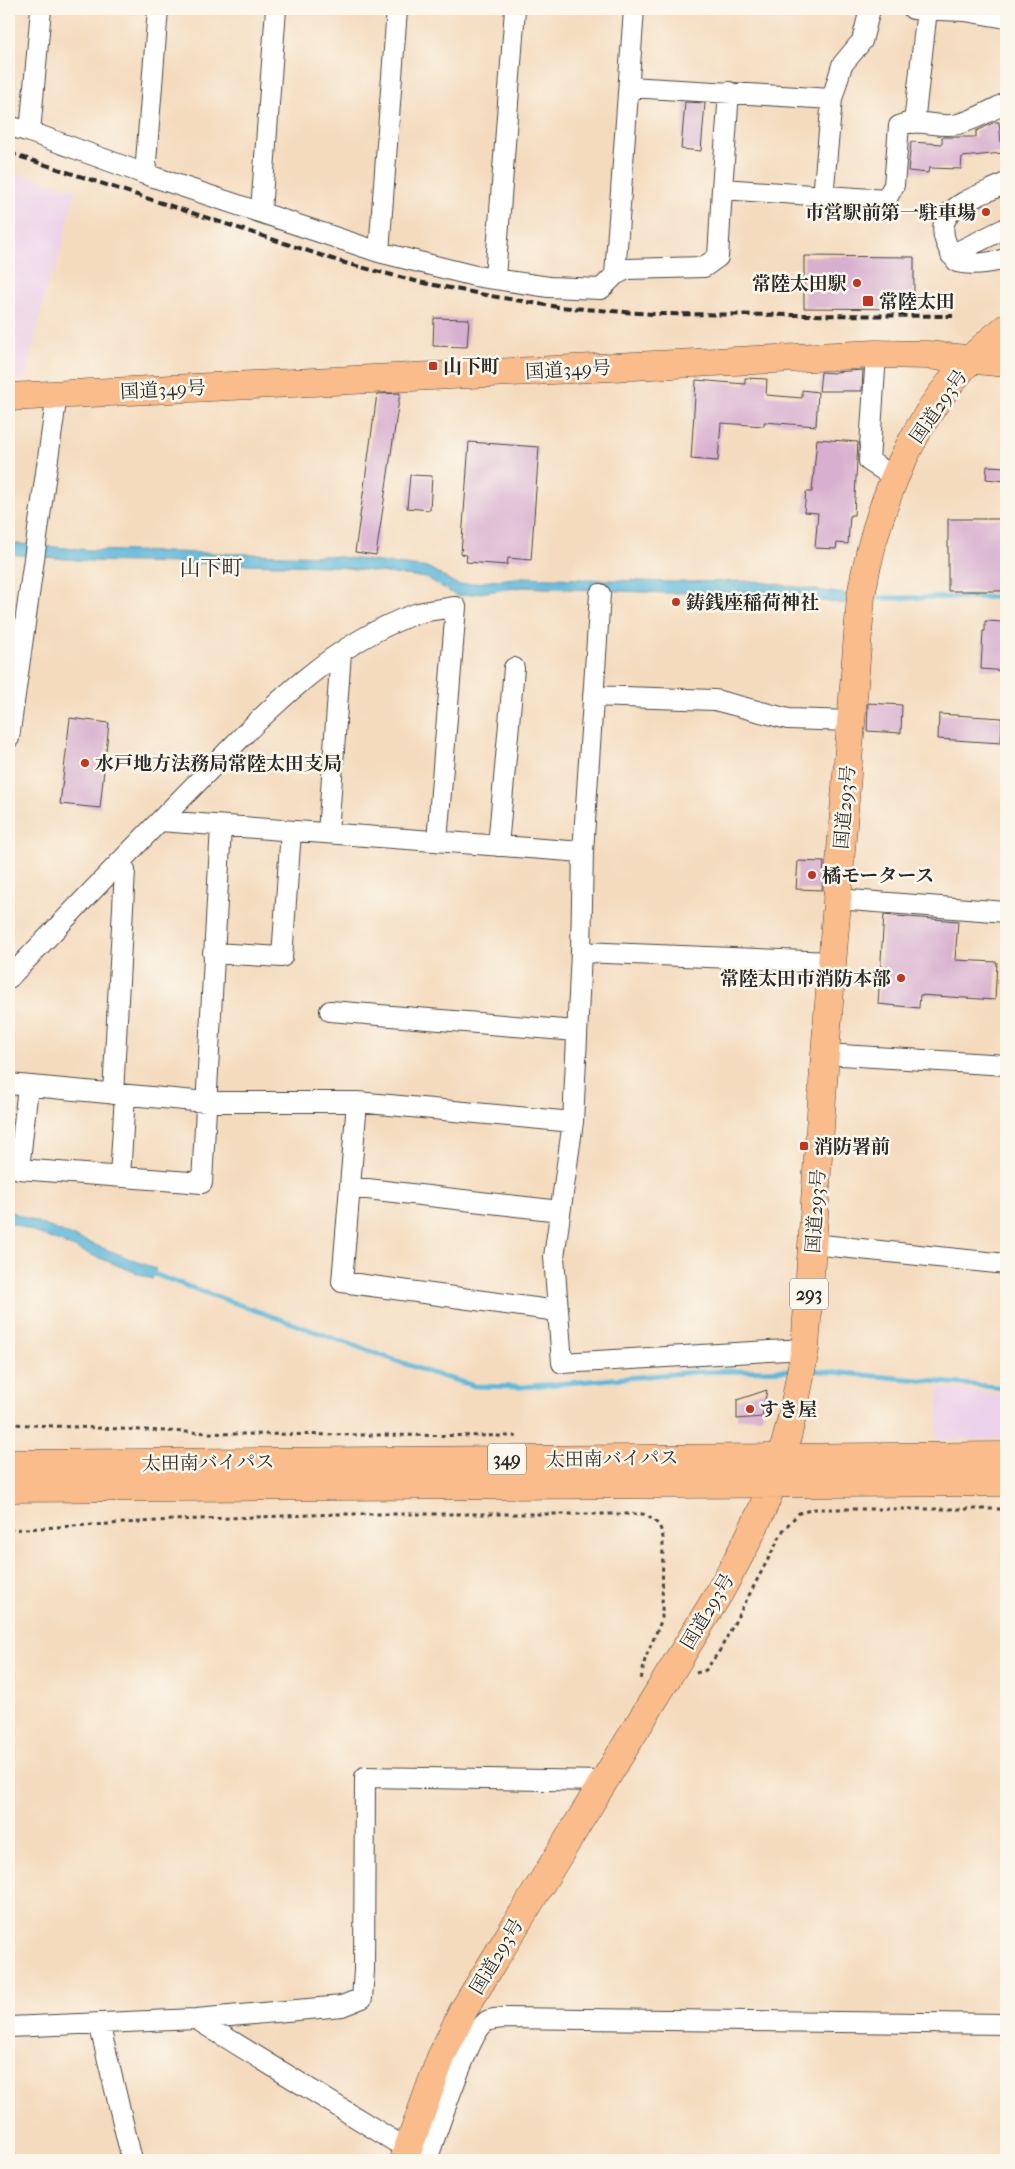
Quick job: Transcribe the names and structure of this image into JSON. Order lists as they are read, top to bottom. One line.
{"streets":{"highway":["国道349号","国道293号","293","太田南バイパス","349"]},"crossings":[["国道349号","国道293号"],["国道293号","太田南バイパス"]],"districts":["山下町"],"places":{"other":["市営駅前第一駐車場","常陸太田駅","鋳銭座稲荷神社","水戸地方法務局常陸太田支局","橘モータース","常陸太田市消防本部","すき屋"],"transit":["常陸太田","山下町","消防署前"]}}
